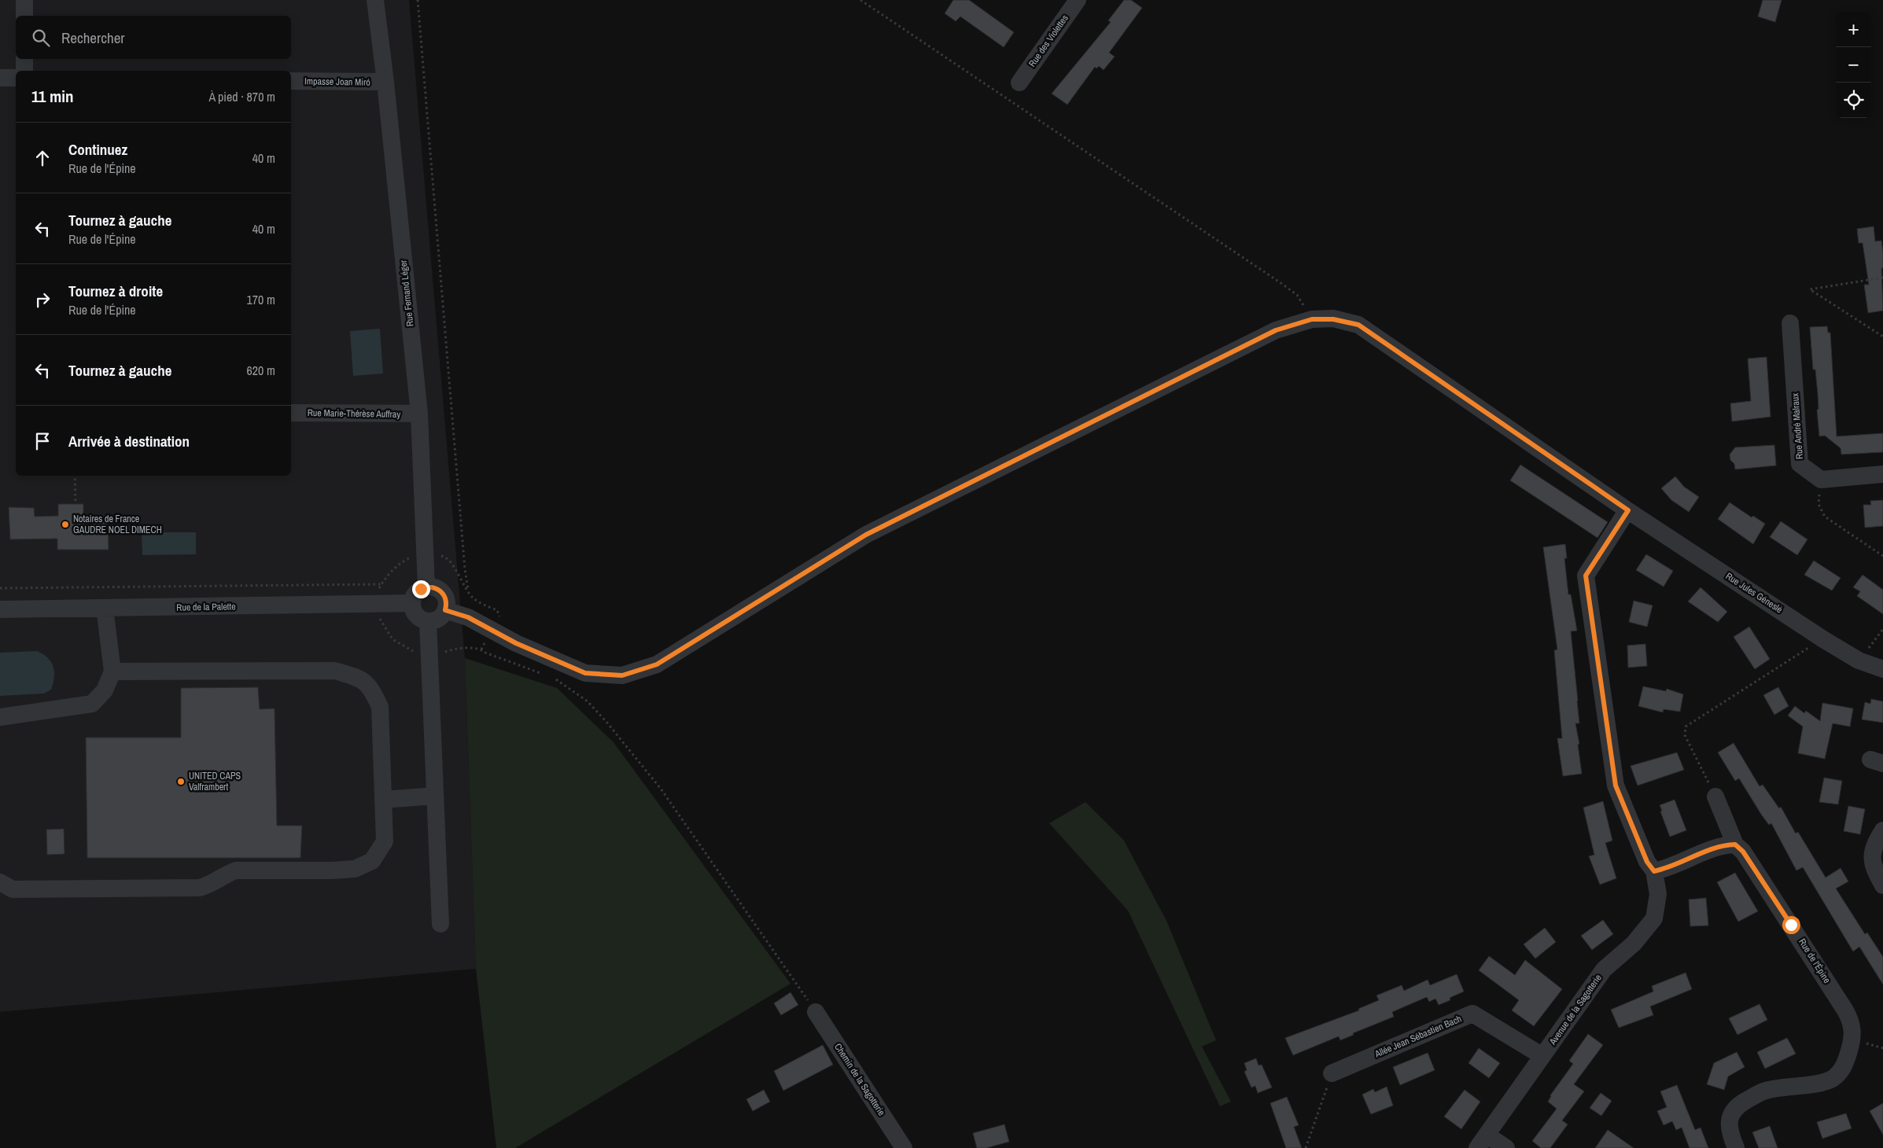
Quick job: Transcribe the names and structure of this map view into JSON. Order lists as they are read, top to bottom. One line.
{"streets":{"street":["Rue des Violettes","Impasse Joan Miró","Rue Fernand Léger","Rue Marie-Thérèse Auffray","Rue André Malraux","Rue Jules Géneslé","Rue de la Palette","Rue de l'Épine","Avenue de la Sagotterie","Allée Jean Sébastien Bach","Chemin de la Sagotterie"]},"crossings":[["Impasse Joan Miró","Rue Fernand Léger"],["Rue Fernand Léger","Rue Marie-Thérèse Auffray"],["Rue Fernand Léger","Rue Jules Géneslé"],["Rue Fernand Léger","Rue de la Palette"],["Rue Jules Géneslé","Rue de la Palette"],["Avenue de la Sagotterie","Allée Jean Sébastien Bach"]],"places":["Notaires de France GAUDRE NOEL DIMECH","UNITED CAPS Valframbert"],"page":{"map_buttons":["+","−"],"search":"Rechercher","heading":["11 min","À pied · 870 m"],"list":[["Continuez","Rue de l'Épine","40 m"],["Tournez à gauche","Rue de l'Épine","40 m"],["Tournez à droite","Rue de l'Épine","170 m"],["Tournez à gauche","620 m"],"Arrivée à destination"]}}
